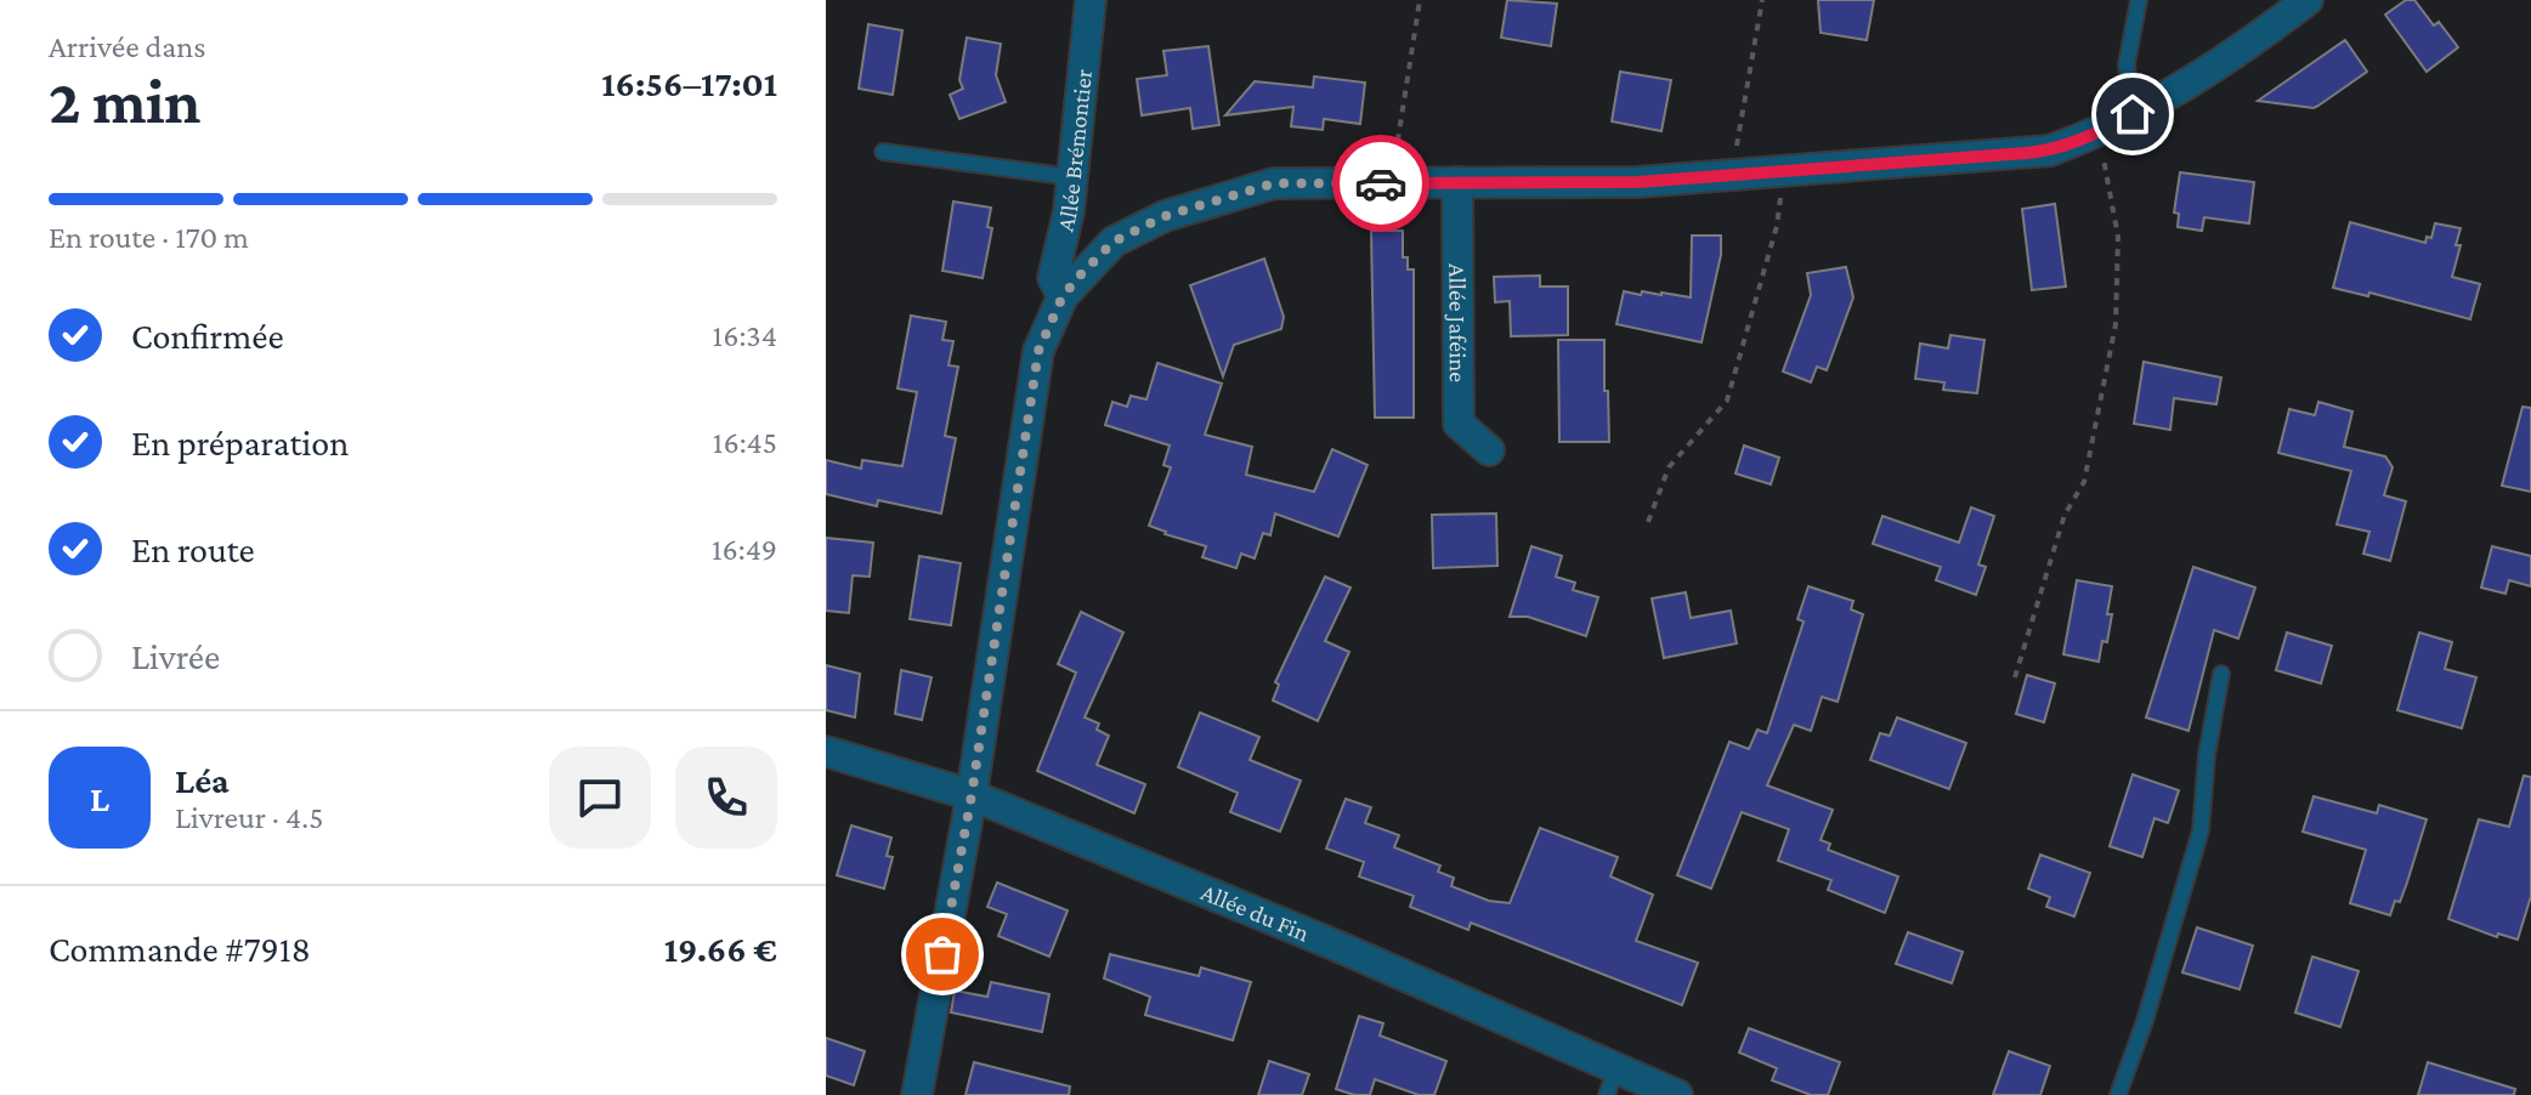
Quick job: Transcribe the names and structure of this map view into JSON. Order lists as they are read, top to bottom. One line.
{"streets":{"street":["Allée Brémontier","Allée Jaféine","Allée du Fin"]},"page":{"heading":["2 min","Arrivée dans","16:56–17:01"],"panel":["Léa","Livreur · 4.5","Commande #7918","19.66 €"],"bar":"En route · 170 m","list":[["Confirmée","16:34"],["En préparation","16:45"],["En route","16:49"],"Livrée"],"round":"L"}}
